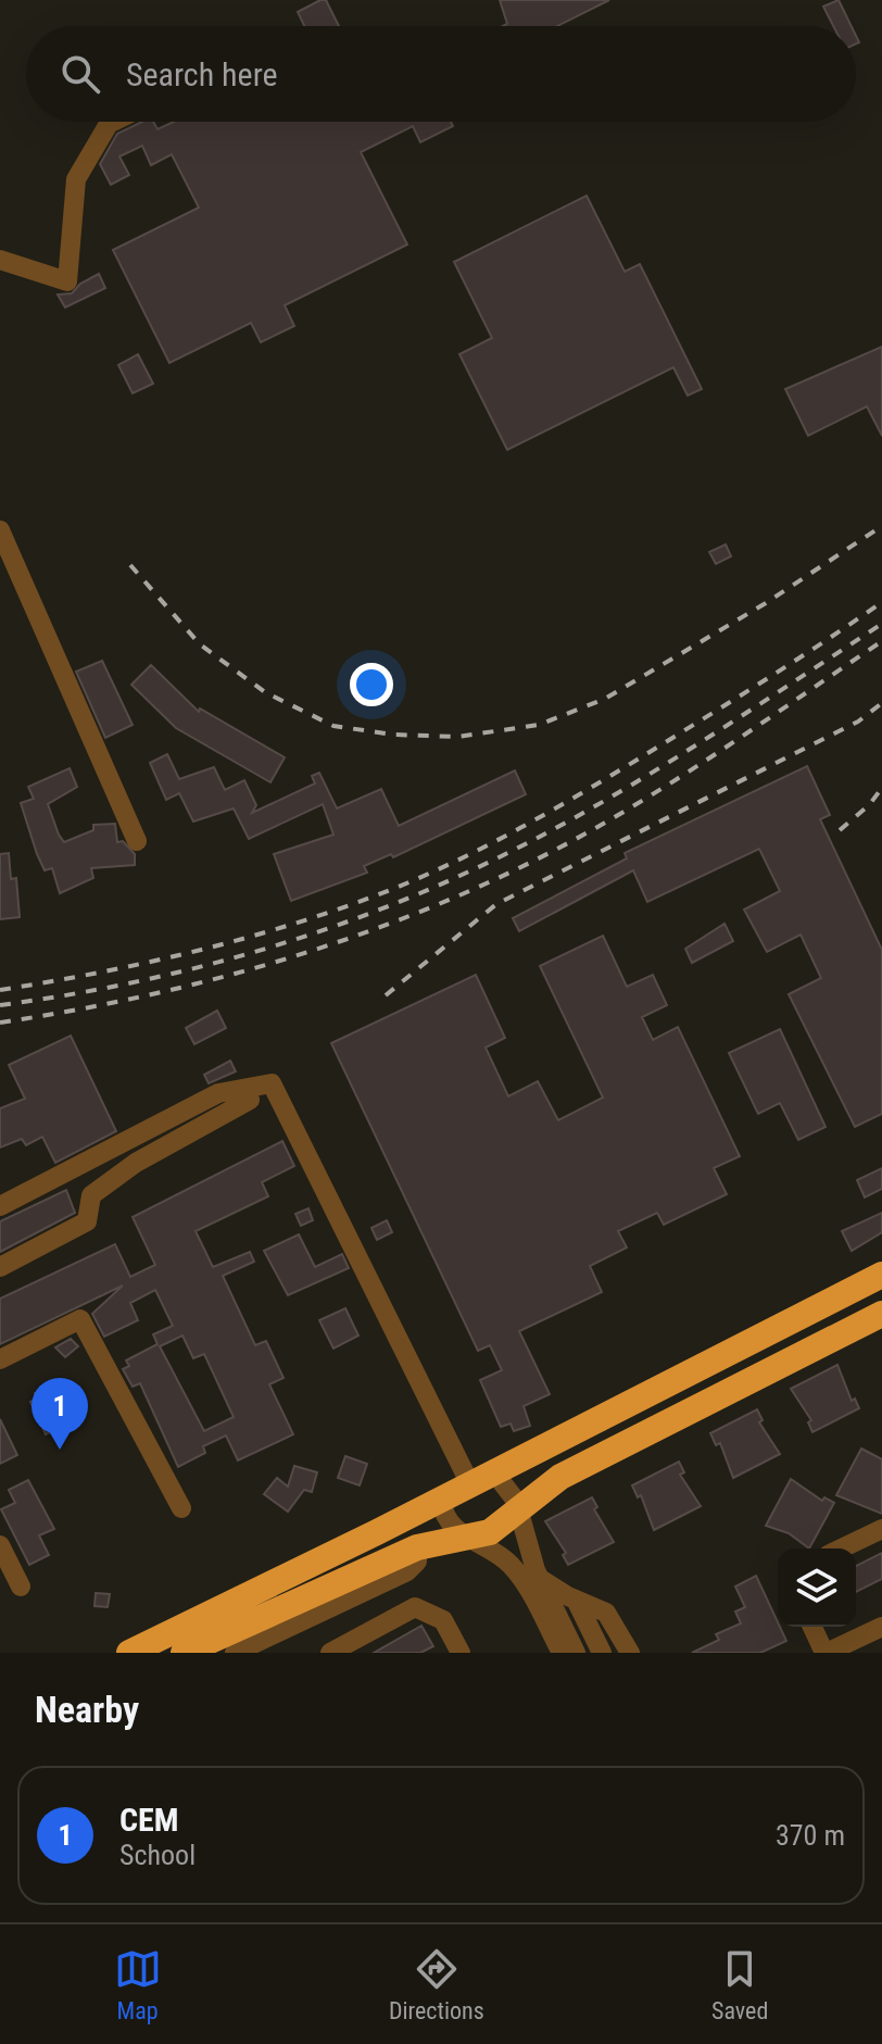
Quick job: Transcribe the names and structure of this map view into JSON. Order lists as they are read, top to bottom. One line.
{"page":{"search":"Search here","pins":"1","heading":"Nearby","list":[{"mark":"1","name":"CEM","note":"School","value":"370 m"}],"nav":["Map","Directions","Saved"]}}
